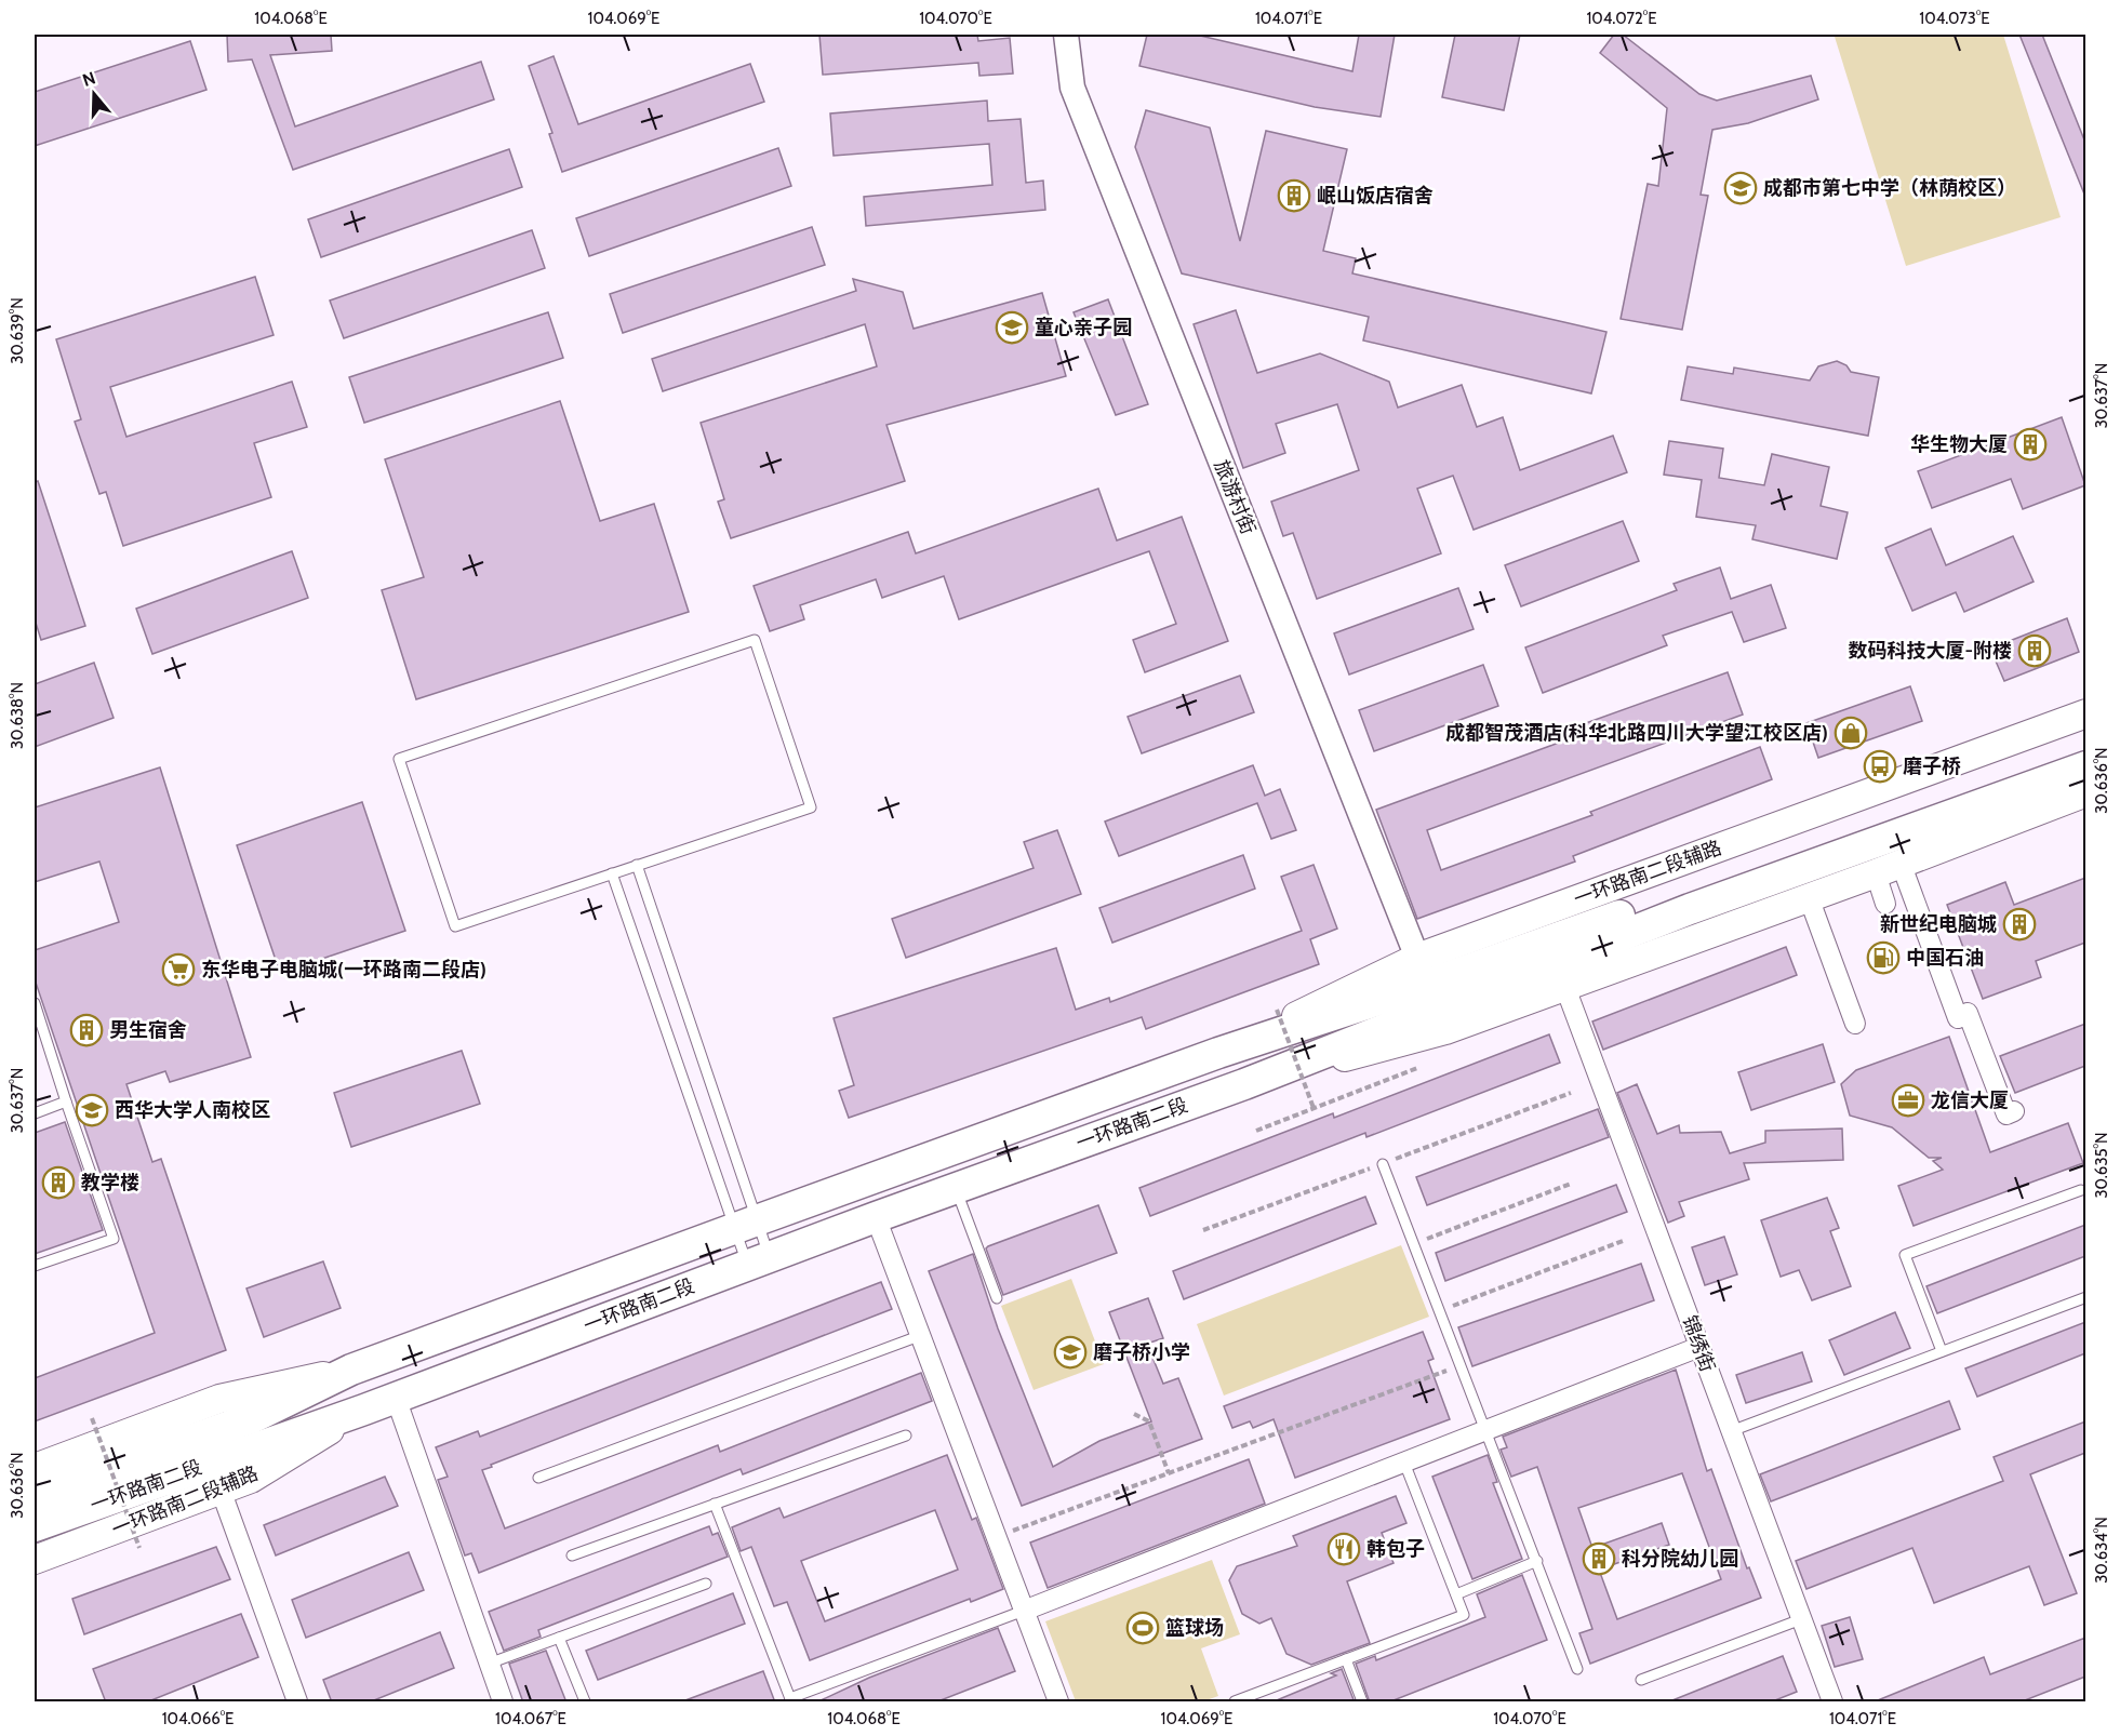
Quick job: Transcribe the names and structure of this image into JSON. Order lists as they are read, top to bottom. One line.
{"streets":{"main road":["一环路南二段辅路","一环路南二段"],"street":["旅游村街","锦绣街"]},"crossings":[["旅游村街","一环路南二段辅路"],["一环路南二段辅路","一环路南二段"]],"places":{"school or university":["成都市第七中学（林荫校区）","童心亲子园","西华大学人南校区","磨子桥小学"],"building":["岷山饭店宿舍","华生物大厦","数码科技大厦-附楼","新世纪电脑城","男生宿舍","教学楼","科分院幼儿园"],"shop":["成都智茂酒店(科华北路四川大学望江校区店)"],"bus stop":["磨子桥"],"fuel station":["中国石油"],"supermarket":["东华电子电脑城(一环路南二段店)"],"office":["龙信大厦"],"restaurant":["韩包子"],"sports":["篮球场"]},"north":"top","coordinates":["104.068°E","104.069°E","104.070°E","104.071°E","104.072°E","104.073°E","30.639°N","30.637°N","30.638°N","30.636°N","30.635°N","30.634°N","104.066°E","104.067°E"]}
